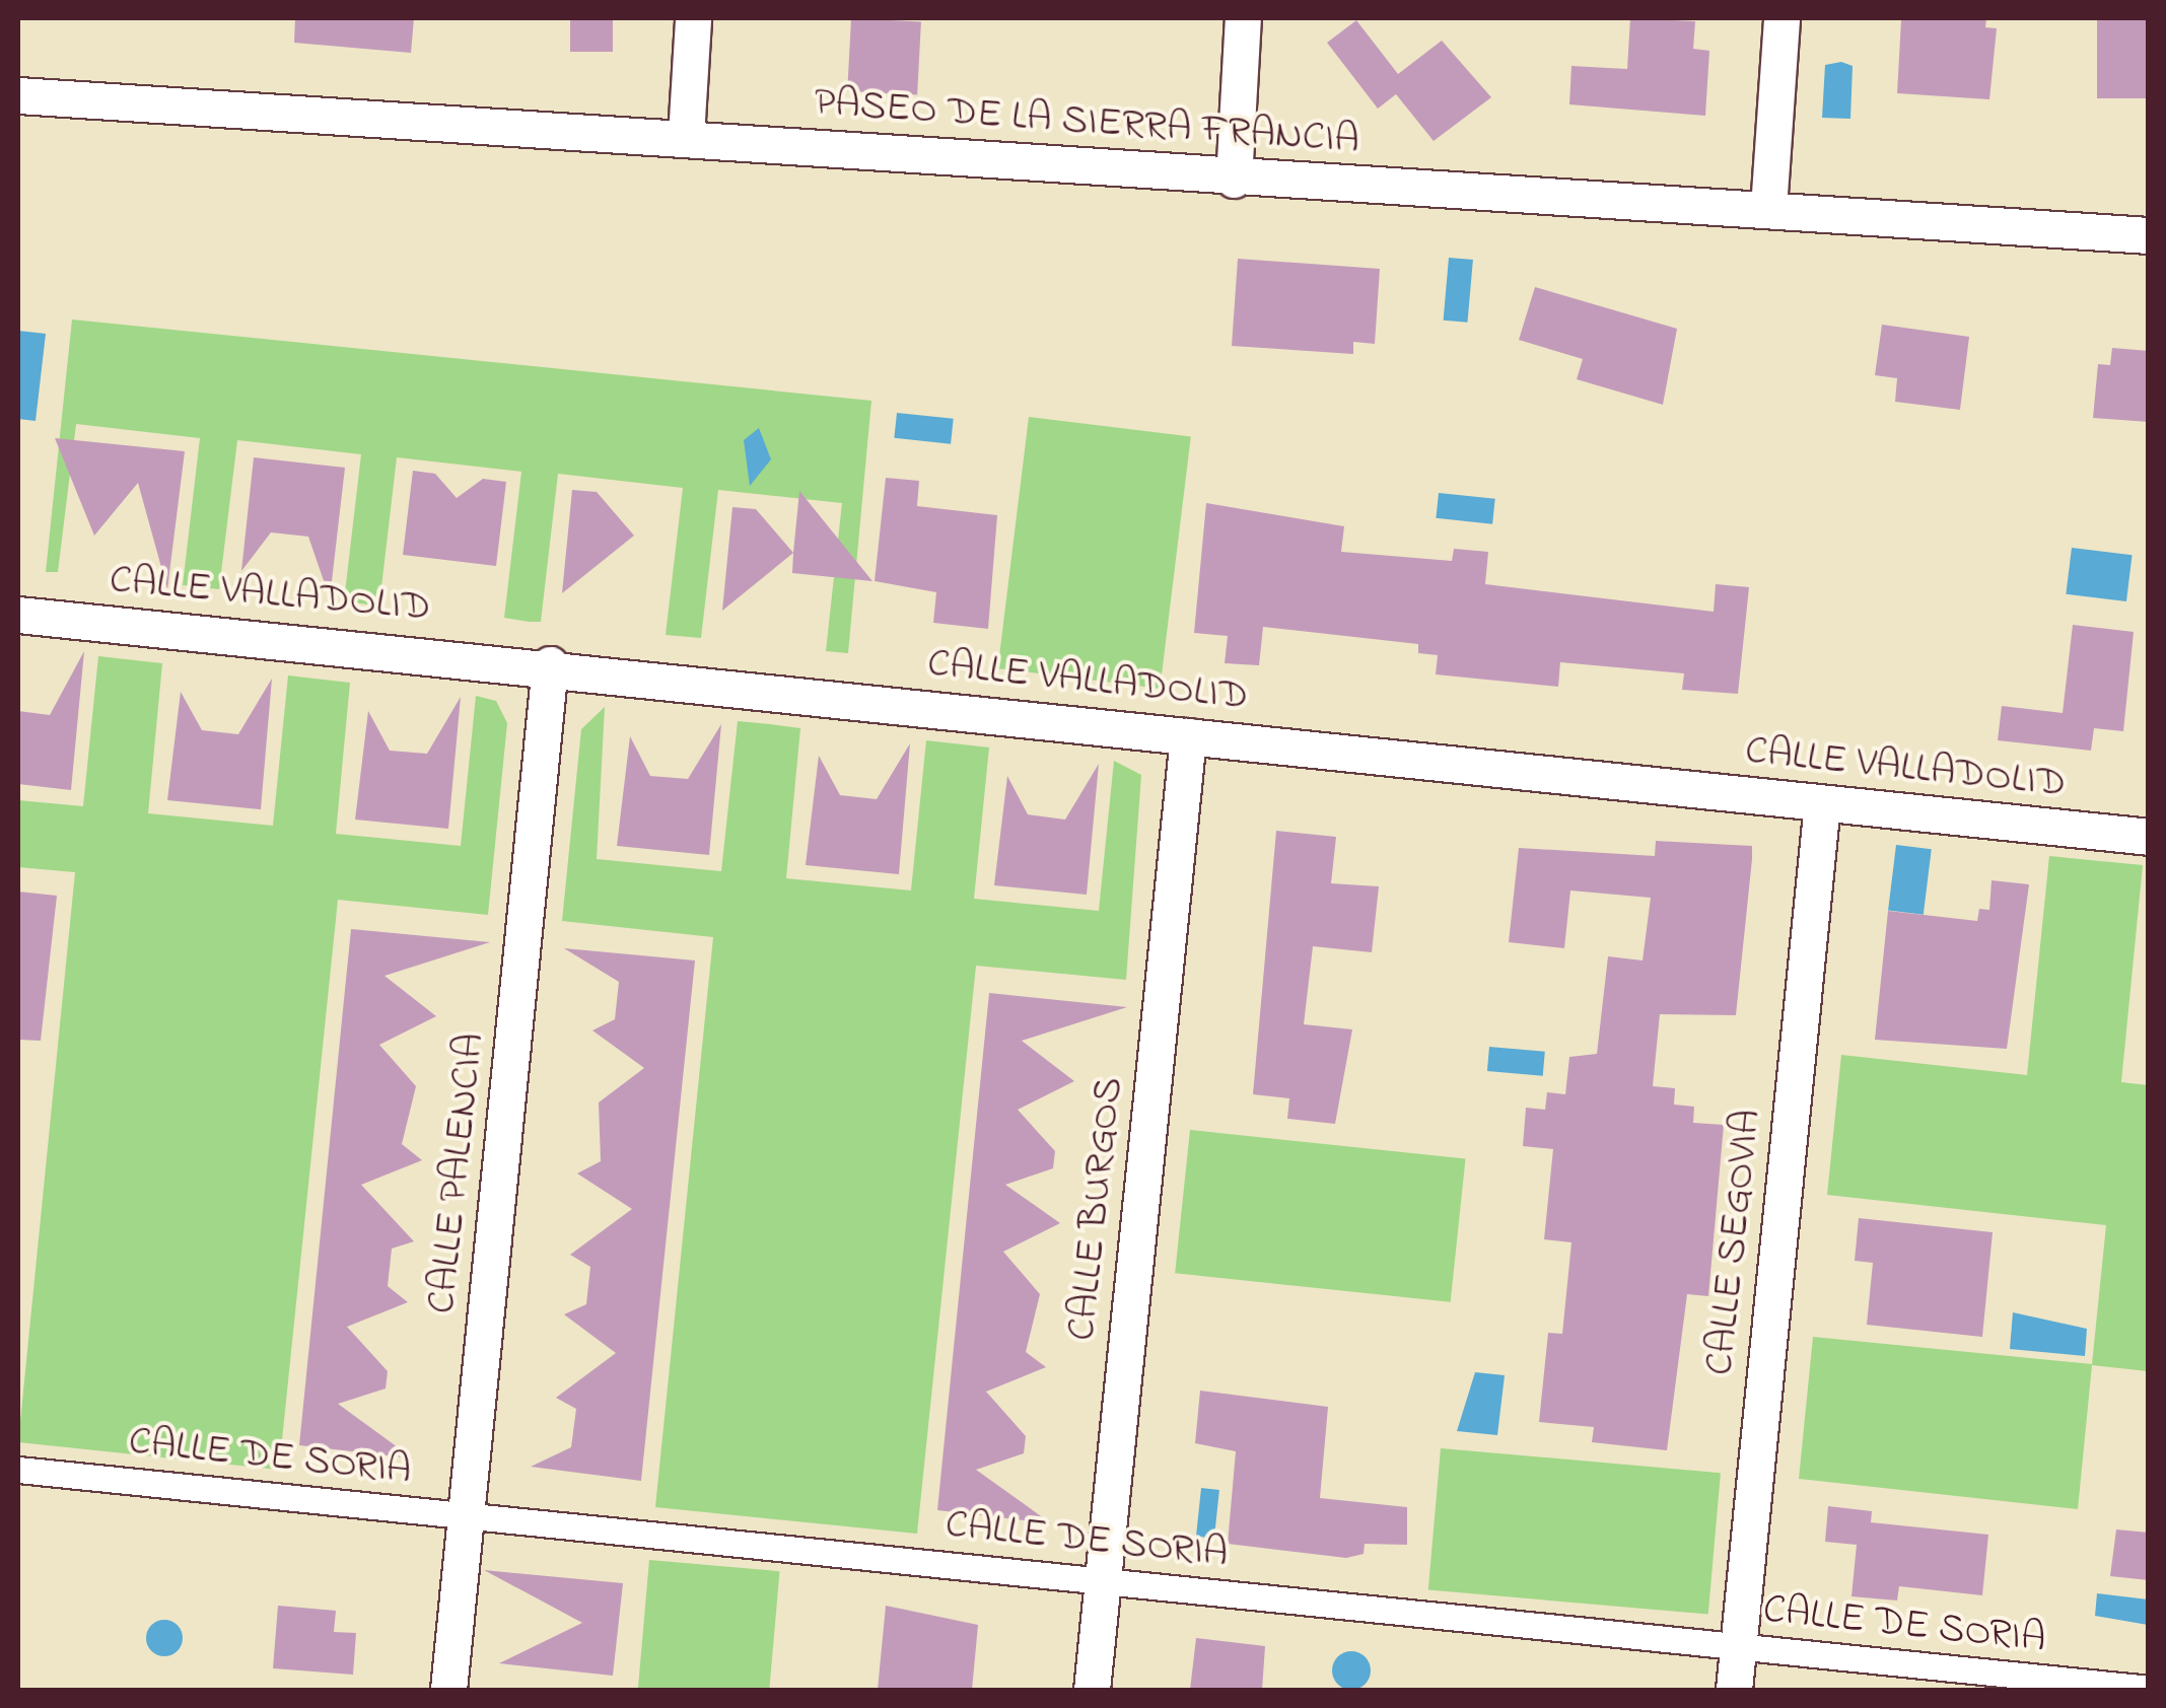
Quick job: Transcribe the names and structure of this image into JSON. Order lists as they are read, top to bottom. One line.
{"streets":{"street":["PASEO DE LA SIERRA FRANCIA","CALLE VALLADOLID","CALLE PALENCIA","CALLE BURGOS","CALLE SEGOVIA","CALLE DE SORIA"]},"crossings":[["CALLE VALLADOLID","CALLE PALENCIA"],["CALLE VALLADOLID","CALLE BURGOS"],["CALLE VALLADOLID","CALLE SEGOVIA"],["CALLE PALENCIA","CALLE DE SORIA"],["CALLE BURGOS","CALLE DE SORIA"],["CALLE SEGOVIA","CALLE DE SORIA"]]}
